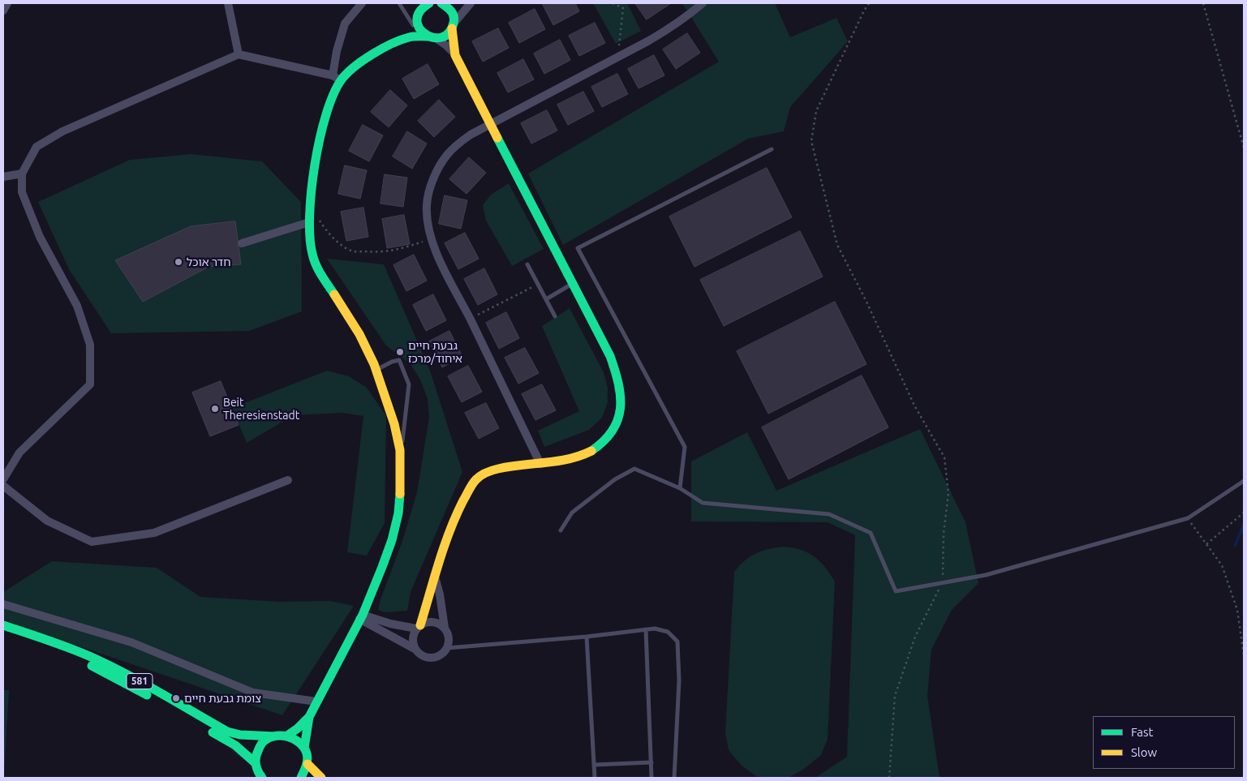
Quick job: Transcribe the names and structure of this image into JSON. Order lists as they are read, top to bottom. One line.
{"streets":{"street":["581"]},"places":["חדר אוכל","גבעת חיים איחוד/מרכז","Beit Theresienstadt","צומת גבעת חיים"],"legend":["Fast","Slow"]}
